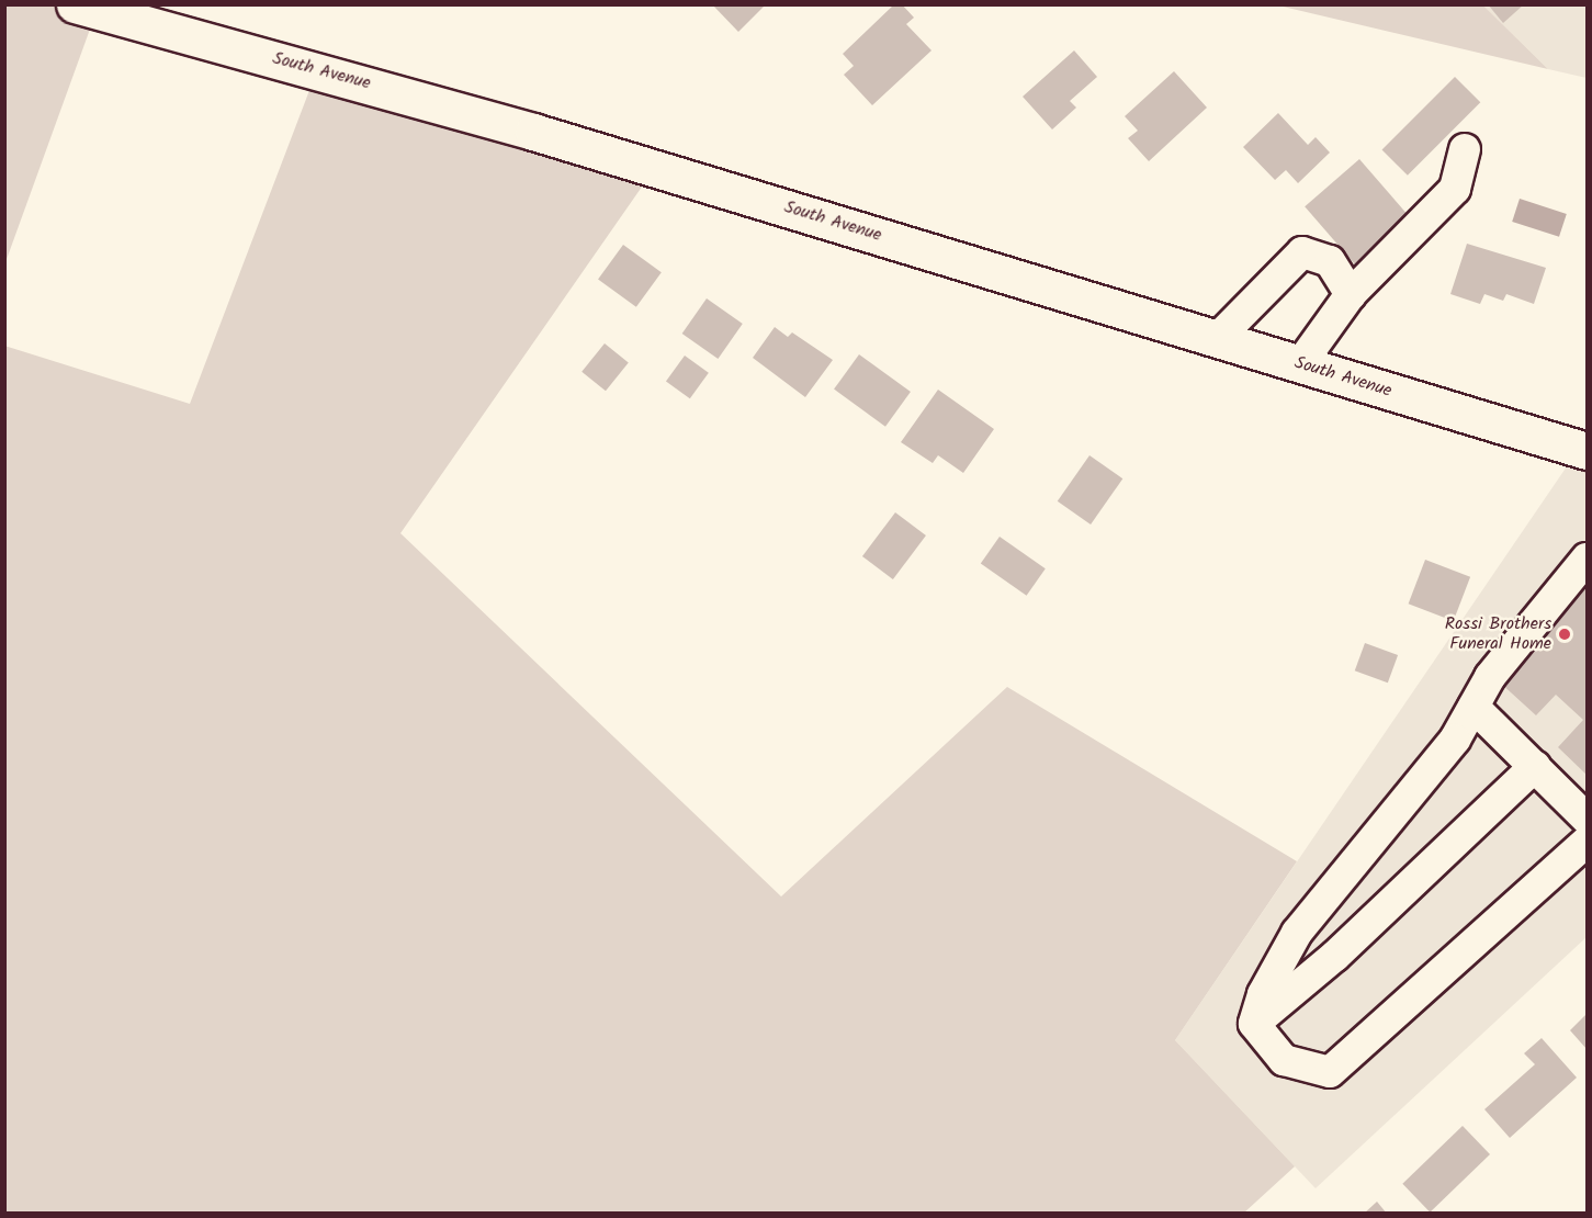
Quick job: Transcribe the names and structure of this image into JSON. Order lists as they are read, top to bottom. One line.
{"streets":{"main road":["South Avenue"]},"places":["Rossi Brothers Funeral Home"]}
